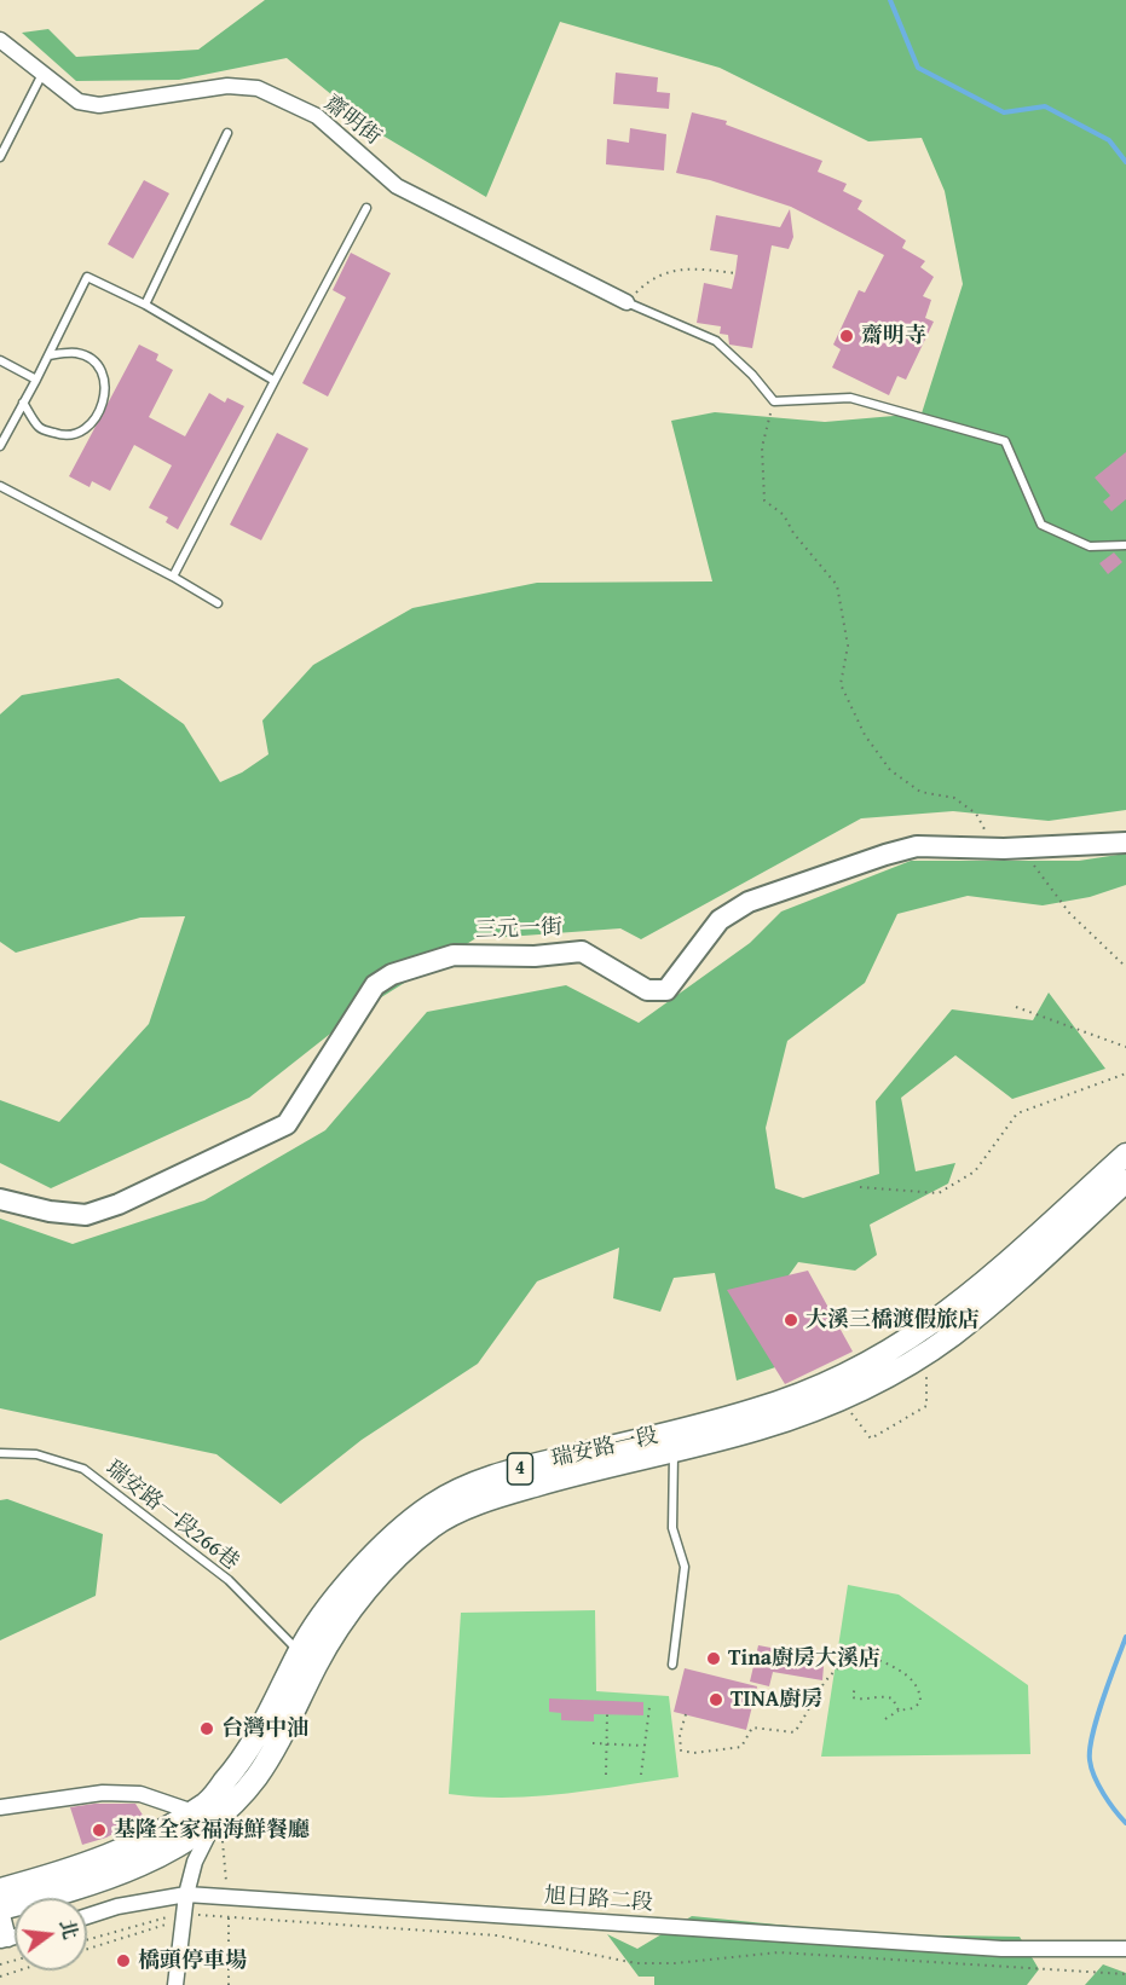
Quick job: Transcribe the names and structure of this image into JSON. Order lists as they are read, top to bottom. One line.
{"streets":{"main road":["瑞安路一段","4"],"street":["齋明街","三元一街","旭日路二段"],"lane":["瑞安路一段266巷"]},"crossings":[["瑞安路一段","瑞安路一段266巷"]],"places":["齋明寺","大溪三橋渡假旅店","Tina廚房大溪店","TINA廚房","台灣中油","基隆全家福海鮮餐廳","橋頭停車場"],"north":"right"}
